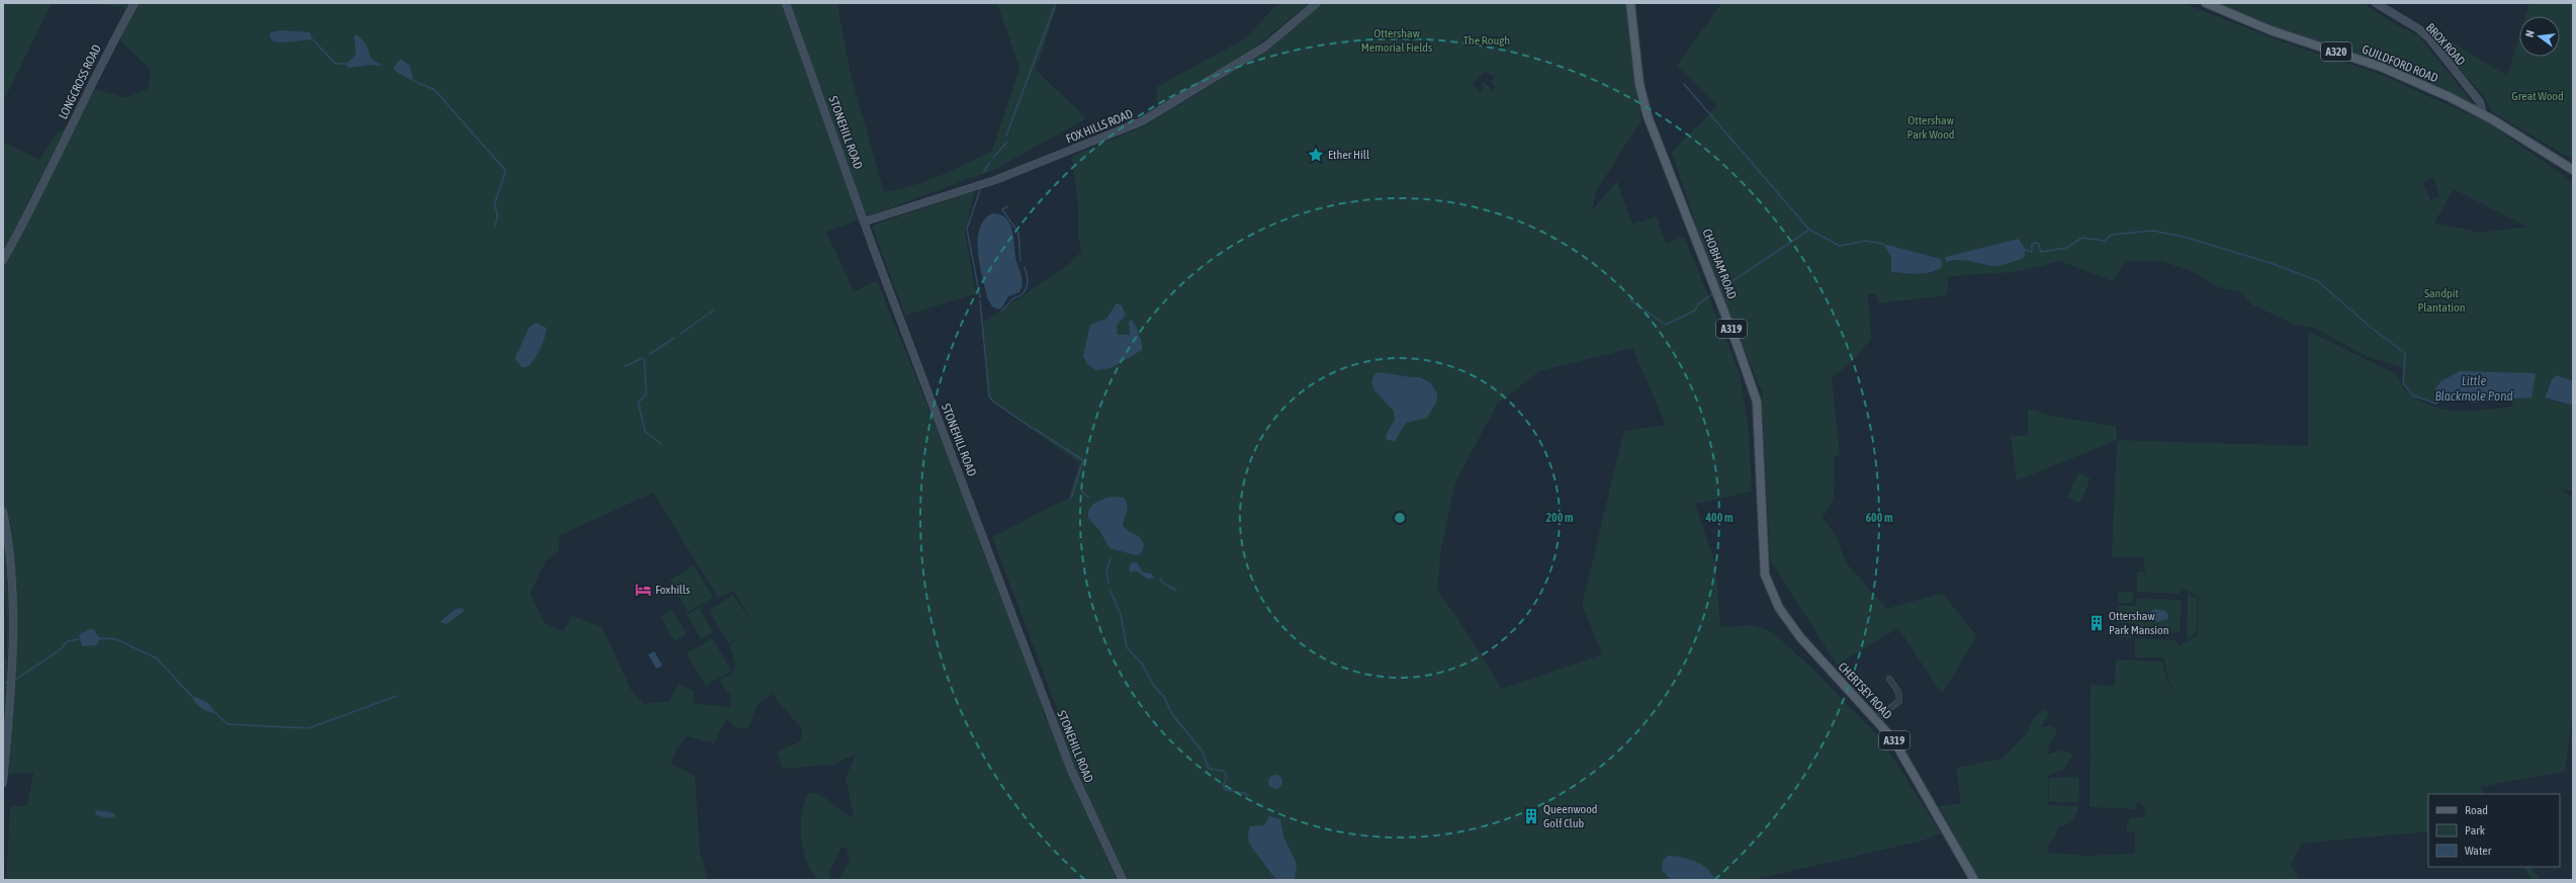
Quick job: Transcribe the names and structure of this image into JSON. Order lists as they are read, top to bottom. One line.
{"streets":{"main road":["A320","GUILDFORD ROAD","CHOBHAM ROAD","A319","CHERTSEY ROAD"],"street":["BROX ROAD","LONGCROSS ROAD","FOX HILLS ROAD","STONEHILL ROAD"]},"crossings":[["BROX ROAD","GUILDFORD ROAD"],["FOX HILLS ROAD","STONEHILL ROAD"],["CHOBHAM ROAD","CHERTSEY ROAD"]],"water":["Little Blackmole Pond"],"parks":["Ottershaw Memorial Fields","The Rough","Great Wood","Ottershaw Park Wood","Sandpit Plantation"],"places":{"place":["Ether Hill"],"hotel":["Foxhills"],"building":["Ottershaw Park Mansion","Queenwood Golf Club"]},"legend":["Road","Park","Water"],"north":"left","rings":["200 m","400 m","600 m"]}
